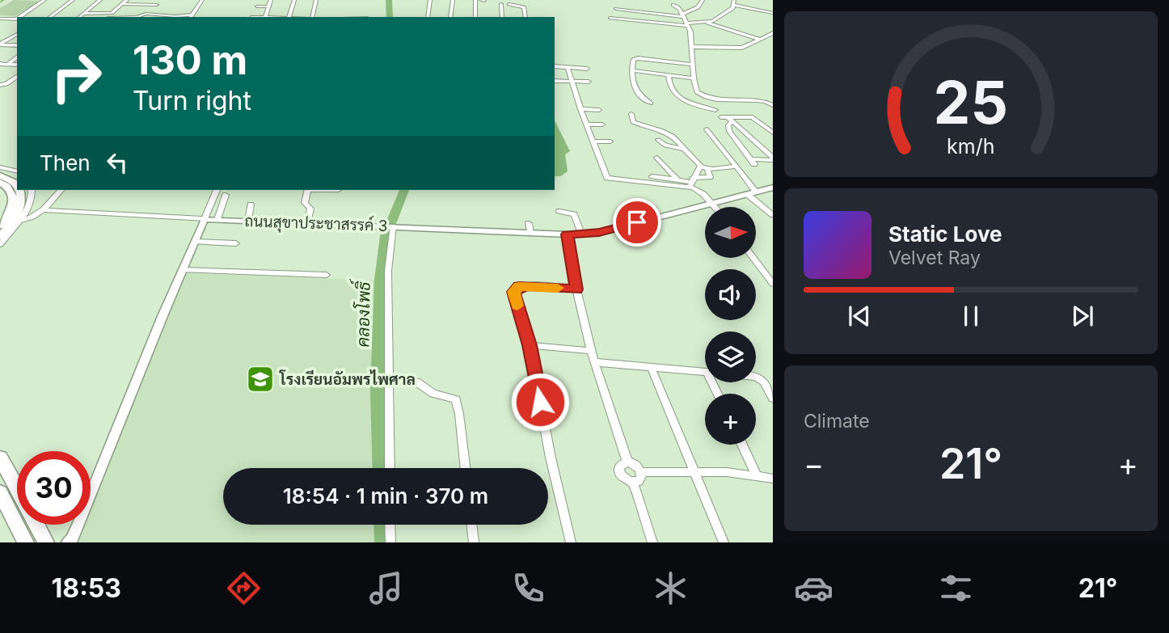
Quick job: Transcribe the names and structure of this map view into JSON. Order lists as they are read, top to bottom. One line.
{"streets":{"street":["ถนนสุขาประชาสรรค์ 3"]},"water":["คลองโพธิ์"],"places":{"school or university":["โรงเรียนอัมพรไพศาล"]},"north":"right","page":{"turn":["130 m","Turn right"],"then":"Then","map_buttons":"+","song":["Static Love","Velvet Ray"],"tile":"Climate","heat":["−","21°","+"],"limit":"30","trip":"18:54 · 1 min · 370 m","tabs":["18:53","21°"],"gauge":["25","km/h"]}}
